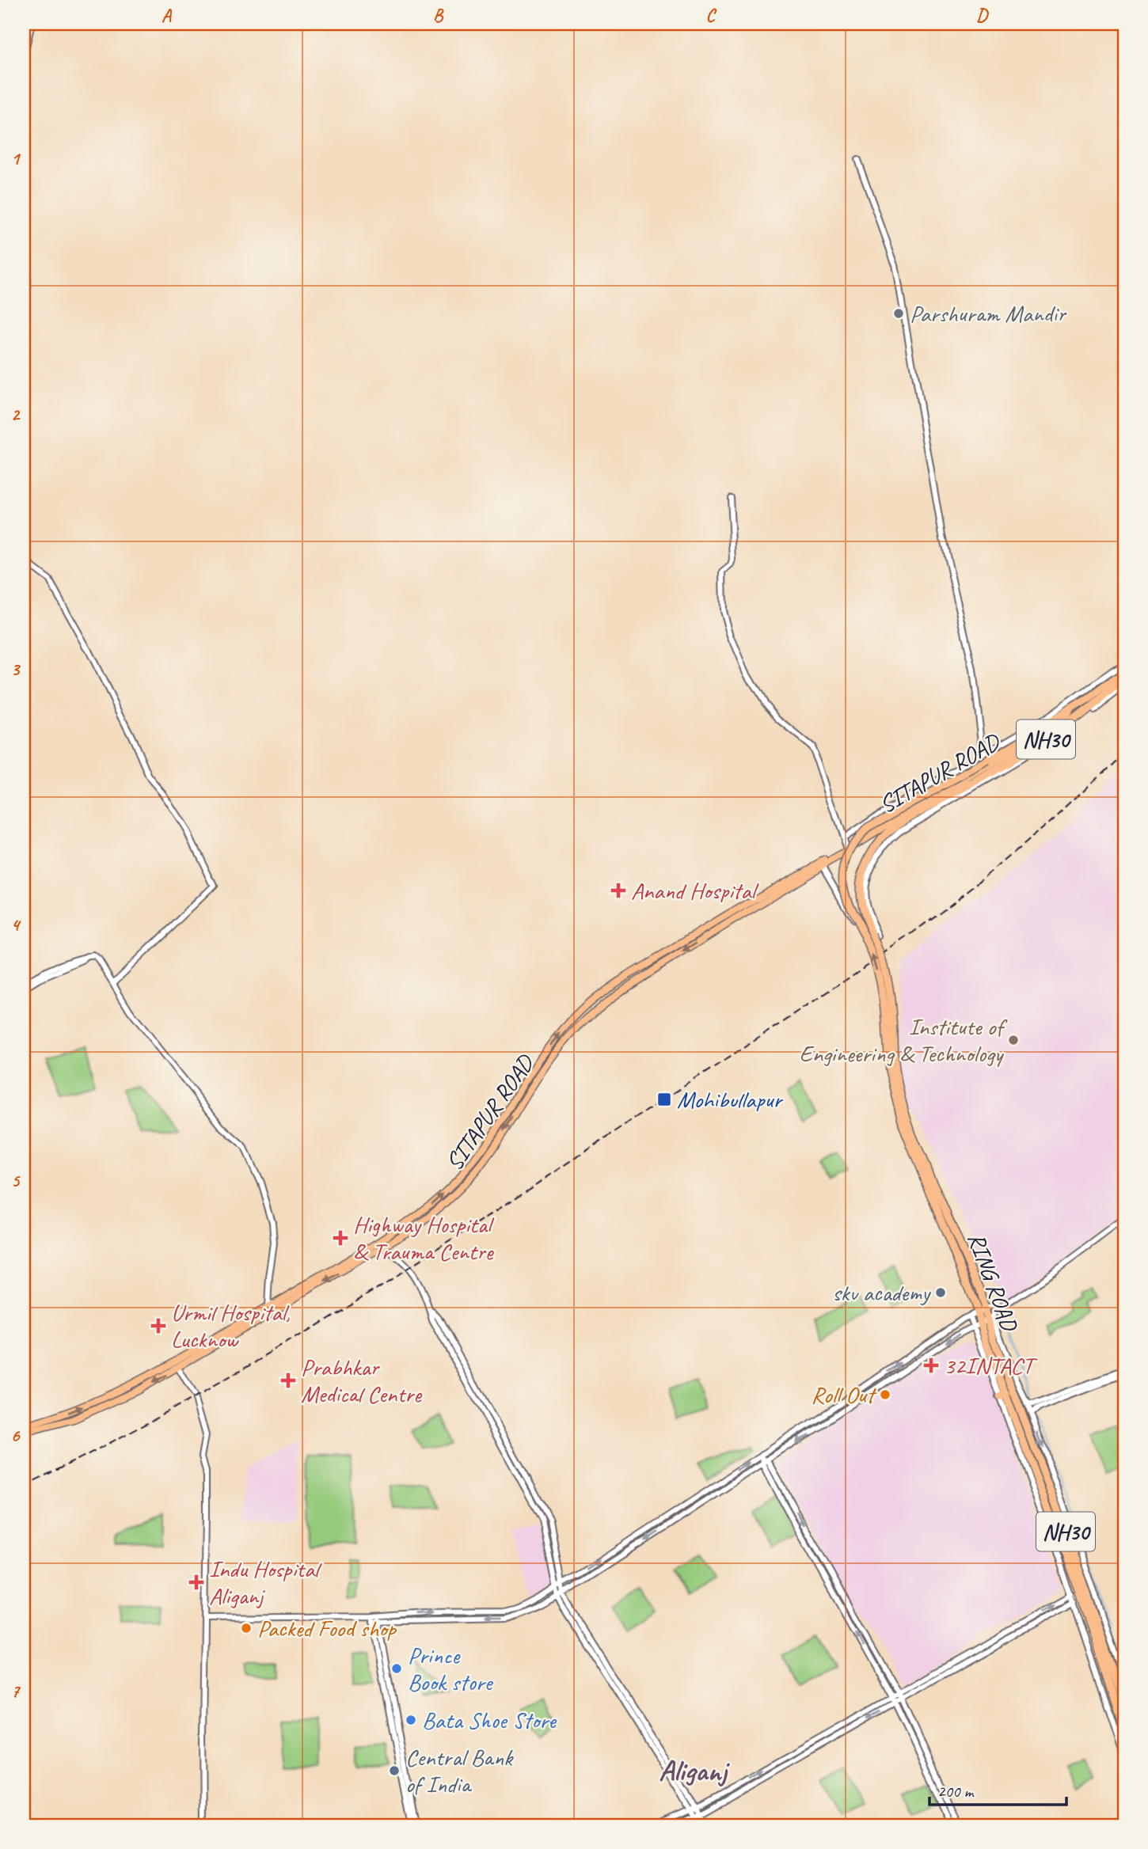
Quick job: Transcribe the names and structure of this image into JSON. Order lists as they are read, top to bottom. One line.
{"streets":{"highway":["NH30","SITAPUR ROAD","RING ROAD"]},"crossings":[["NH30","SITAPUR ROAD"],["NH30","RING ROAD"]],"districts":["Aliganj"],"places":{"other":["Parshuram Mandir","Institute of Engineering & Technology","skv academy","Roll Out","Packed Food shop","Prince Book store","Bata Shoe Store","Central Bank of India"],"health":["Anand Hospital","Highway Hospital & Trauma Centre","Urmil Hospital, Lucknow","32INTACT","Prabhkar Medical Centre","Indu Hospital Aliganj"],"transit":["Mohibullapur"]},"scale_bar":"200 m","grid":{"columns":["A","B","C","D"],"rows":["1","2","3","4","5","6","7"]}}
